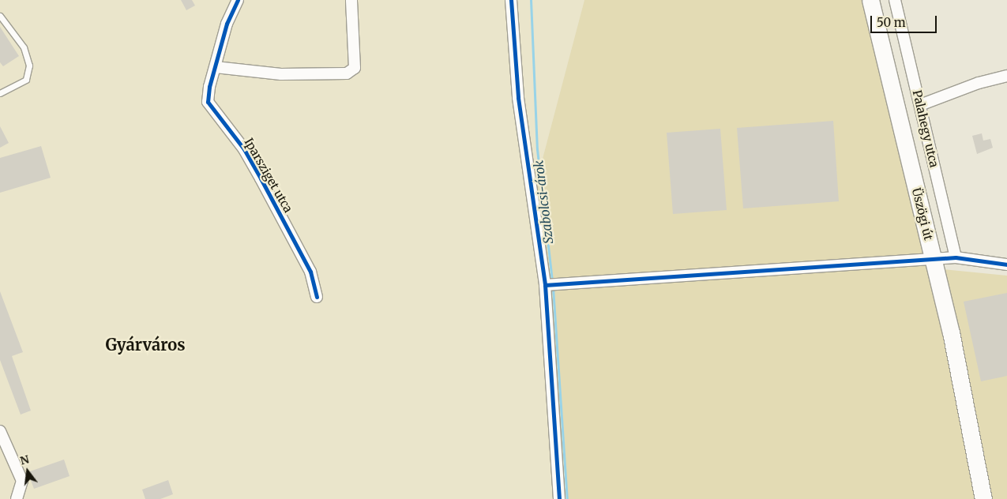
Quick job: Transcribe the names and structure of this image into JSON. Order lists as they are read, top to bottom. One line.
{"streets":{"main road":["Üszögi út"],"street":["Palahegy utca","Iparsziget utca"]},"districts":["Gyárváros"],"water":["Szabolcsi-árok"],"scale_bar":"50 m","north":"top"}
